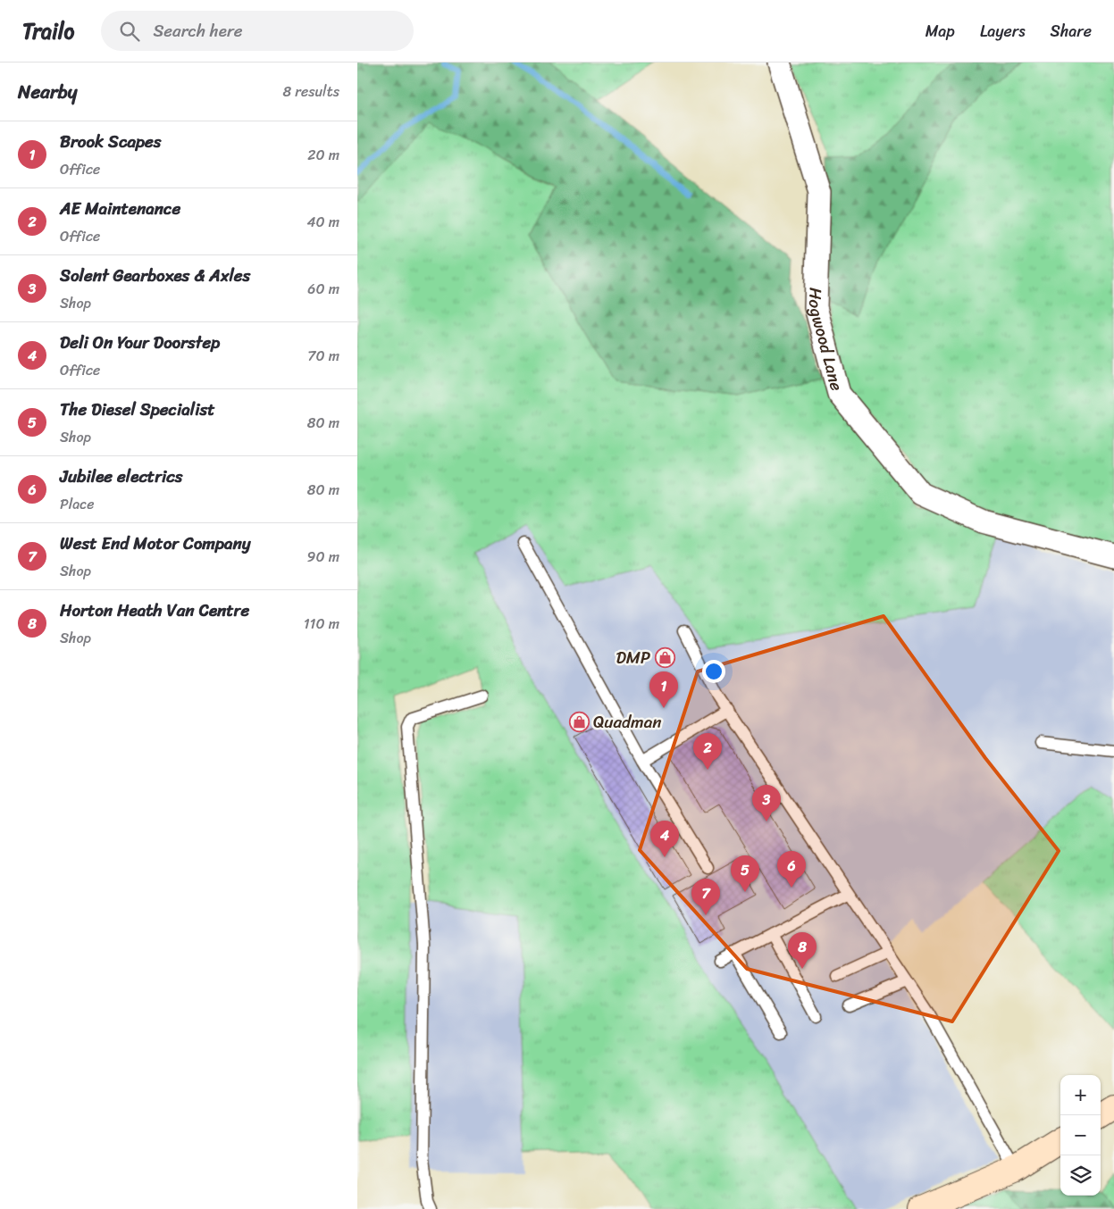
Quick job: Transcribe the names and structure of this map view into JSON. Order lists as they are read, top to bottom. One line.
{"streets":{"street":["Hogwood Lane"]},"places":{"shop":["DMP","Quadman"]},"page":{"header":"Trailo","search":"Search here","nav":["Map","Layers","Share"],"heading":["Nearby","8 results"],"list":[{"mark":"1","name":"Brook Scapes","note":"Office","value":"20 m"},{"mark":"2","name":"AE Maintenance","note":"Office","value":"40 m"},{"mark":"3","name":"Solent Gearboxes & Axles","note":"Shop","value":"60 m"},{"mark":"4","name":"Deli On Your Doorstep","note":"Office","value":"70 m"},{"mark":"5","name":"The Diesel Specialist","note":"Shop","value":"80 m"},{"mark":"6","name":"Jubilee electrics","note":"Place","value":"80 m"},{"mark":"7","name":"West End Motor Company","note":"Shop","value":"90 m"},{"mark":"8","name":"Horton Heath Van Centre","note":"Shop","value":"110 m"}],"pins":["1","2","3","4","6","5","7","8"],"map_buttons":["+","−"]}}
